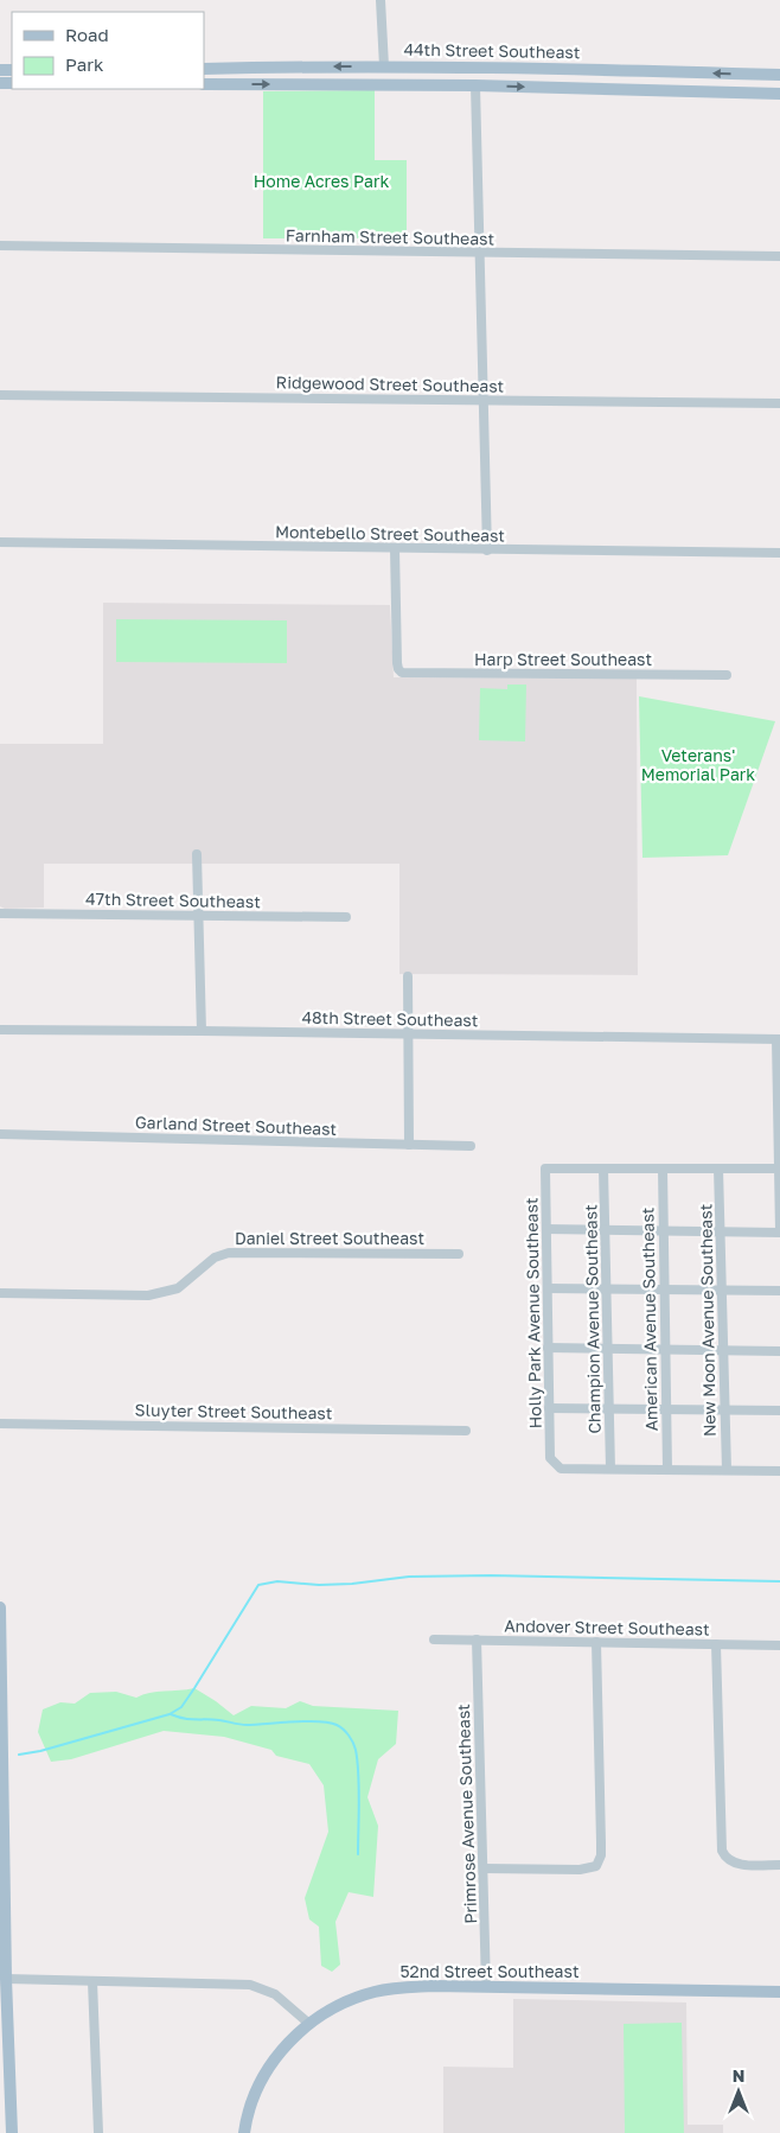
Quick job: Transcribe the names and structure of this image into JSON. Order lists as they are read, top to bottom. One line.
{"streets":{"main road":["44th Street Southeast","52nd Street Southeast"],"street":["Farnham Street Southeast","Ridgewood Street Southeast","Montebello Street Southeast","Harp Street Southeast","47th Street Southeast","48th Street Southeast","Garland Street Southeast","Daniel Street Southeast","Holly Park Avenue Southeast","Champion Avenue Southeast","American Avenue Southeast","New Moon Avenue Southeast","Sluyter Street Southeast","Andover Street Southeast","Primrose Avenue Southeast"]},"crossings":[["Montebello Street Southeast","Harp Street Southeast"],["Holly Park Avenue Southeast","Champion Avenue Southeast"],["Andover Street Southeast","Primrose Avenue Southeast"],["Primrose Avenue Southeast","52nd Street Southeast"]],"parks":["Home Acres Park","Veterans' Memorial Park"],"legend":["Road","Park"],"north":"top"}
